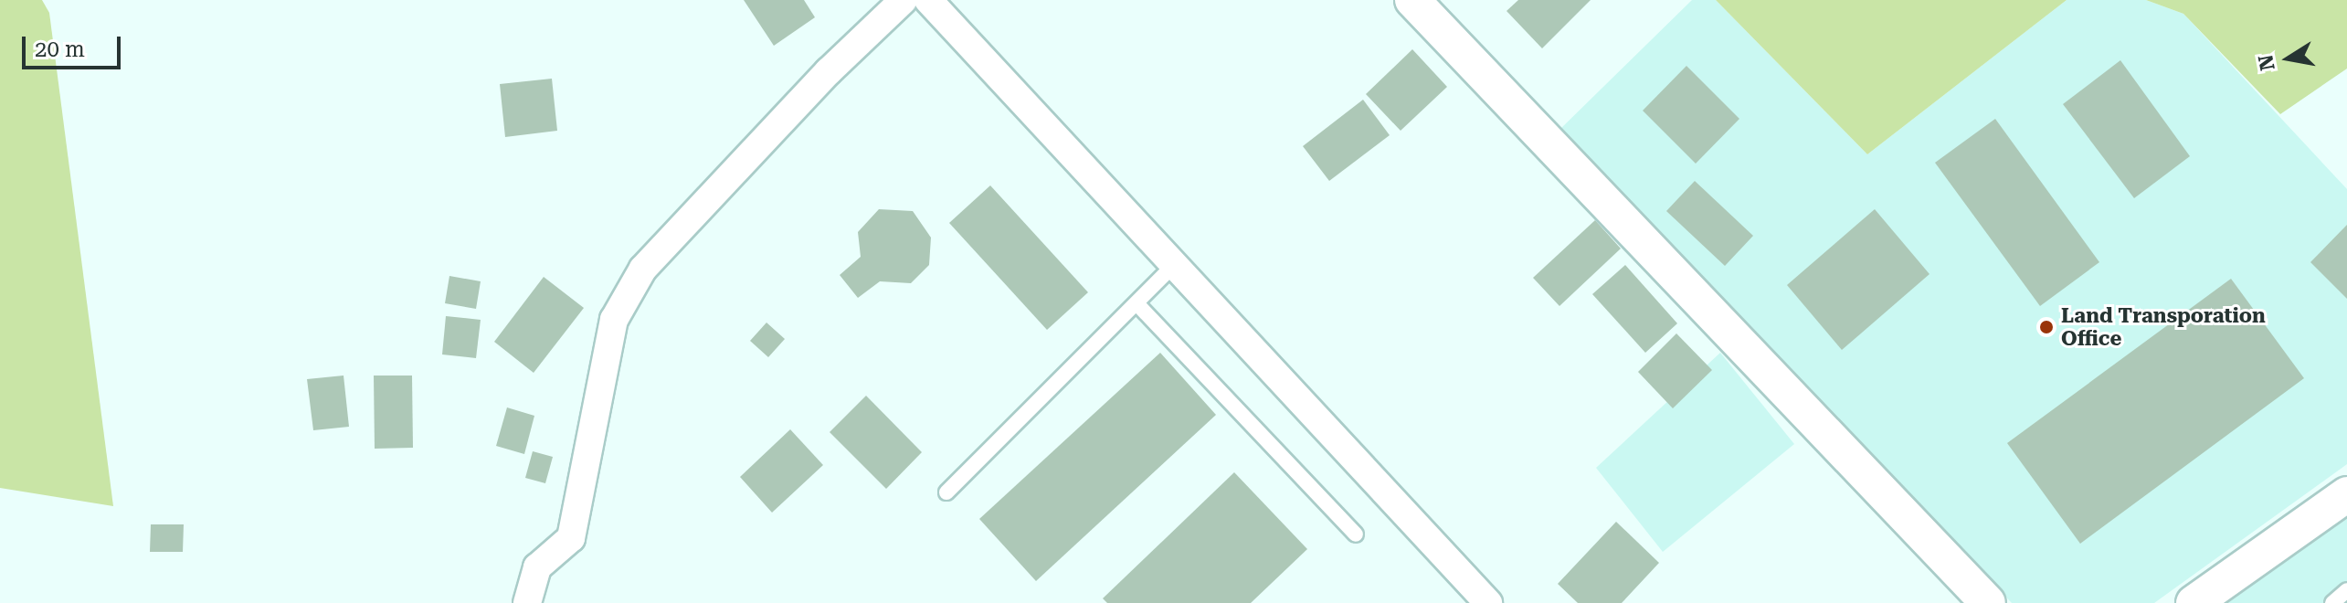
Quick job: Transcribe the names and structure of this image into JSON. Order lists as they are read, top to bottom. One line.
{"places":["Land Transporation Office"],"scale_bar":"20 m","north":"left"}
